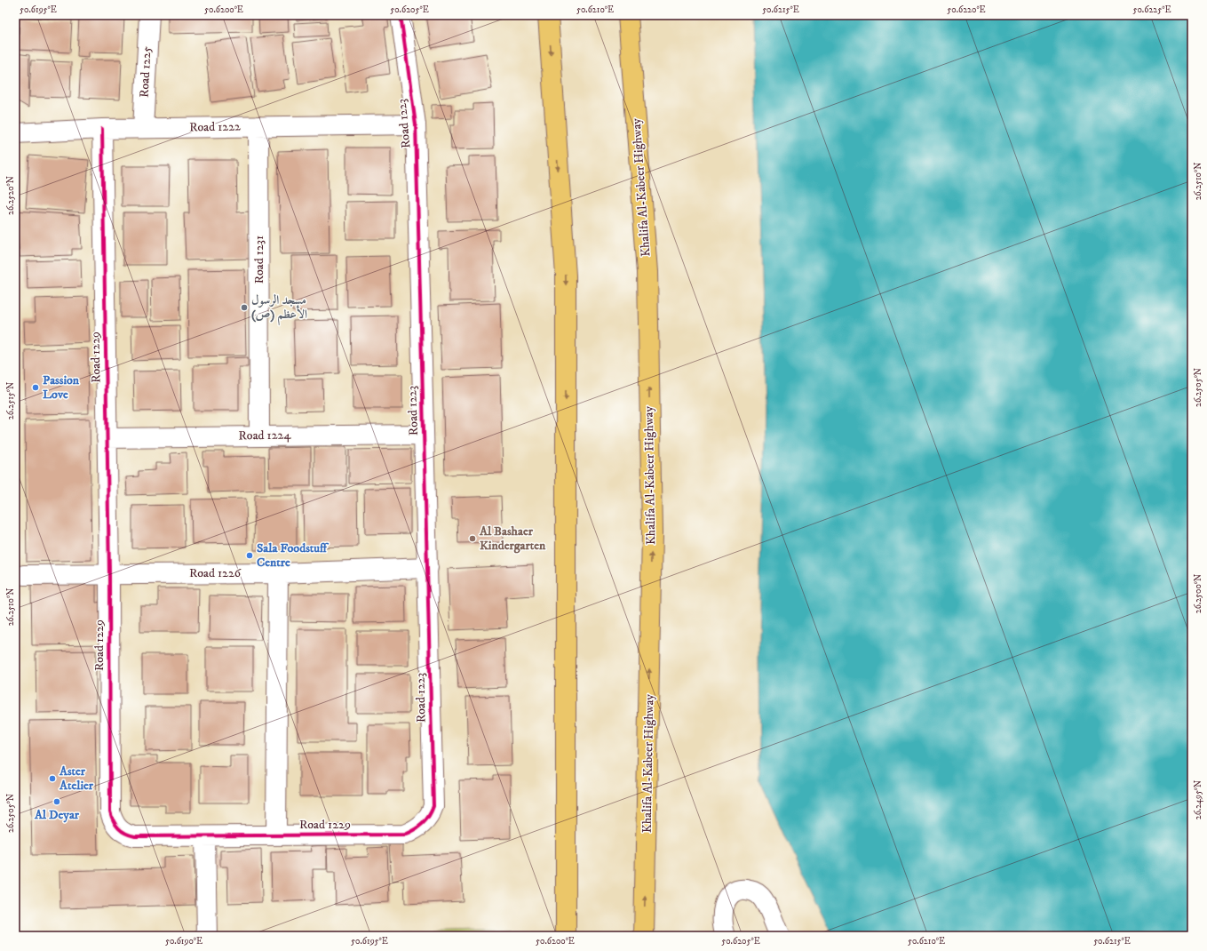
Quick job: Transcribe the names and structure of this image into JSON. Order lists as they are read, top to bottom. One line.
{"streets":{"main road":["Khalifa Al-Kabeer Highway"],"street":["Road 1225","Road 1223","Road 1222","Road 1231","Road 1229","Road 1224","Road 1226"]},"crossings":[["Road 1225","Road 1222"],["Road 1223","Road 1222"],["Road 1223","Road 1229"],["Road 1223","Road 1224"],["Road 1223","Road 1226"],["Road 1222","Road 1231"],["Road 1222","Road 1229"],["Road 1231","Road 1224"],["Road 1229","Road 1224"],["Road 1229","Road 1226"]],"places":["مسجد الرسول الأعظم (ص)","Passion Love","Al Bashaer Kindergarten","Sala Foodstuff Centre","Aster Atelier","Al Deyar"],"coordinates":["50.6195°E","50.6200°E","50.6205°E","50.6210°E","50.6215°E","50.6220°E","50.6225°E","26.2510°N","26.2520°N","26.2505°N","26.2515°N","26.2500°N","26.2495°N","50.6190°E"]}
